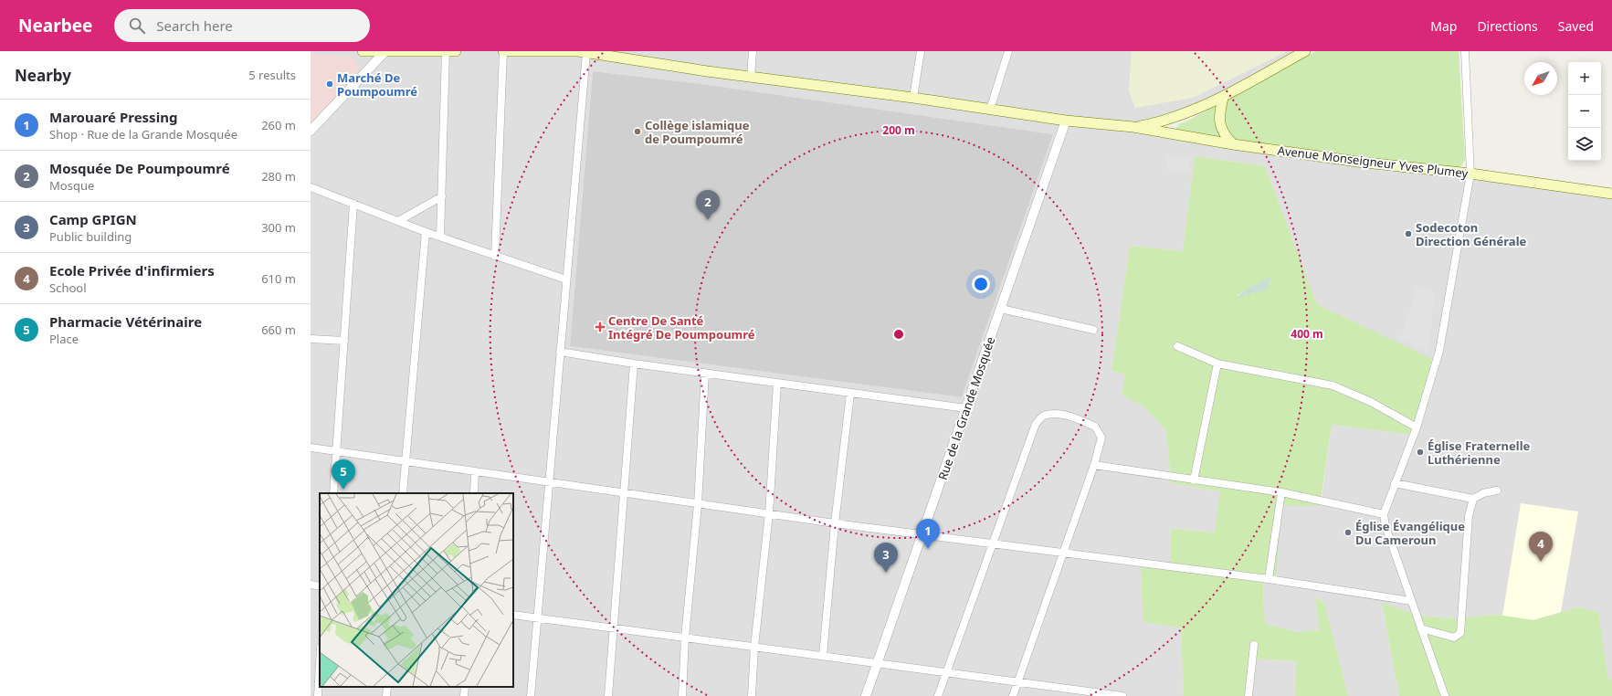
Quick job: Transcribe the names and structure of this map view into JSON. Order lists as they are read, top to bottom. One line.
{"streets":{"main road":["Avenue Monseigneur Yves Plumey"],"street":["Rue de la Grande Mosquée"]},"places":{"other":["Marché De Poumpoumré","Collège islamique de Poumpoumré","Sodecoton Direction Générale","Église Fraternelle Luthérienne","Église Évangélique Du Cameroun"],"health":["Centre De Santé Intégré De Poumpoumré"]},"north":"bottom left","page":{"header":"Nearbee","search":"Search here","nav":["Map","Directions","Saved"],"heading":["Nearby","5 results"],"map_buttons":["+","−"],"list":[{"mark":"1","name":"Marouaré Pressing","note":"Shop · Rue de la Grande Mosquée","value":"260 m"},{"mark":"2","name":"Mosquée De Poumpoumré","note":"Mosque","value":"280 m"},{"mark":"3","name":"Camp GPIGN","note":"Public building","value":"300 m"},{"mark":"4","name":"Ecole Privée d'infirmiers","note":"School","value":"610 m"},{"mark":"5","name":"Pharmacie Vétérinaire","note":"Place","value":"660 m"}],"pins":["2","5","1","4","3"]},"rings":["200 m","400 m"]}
